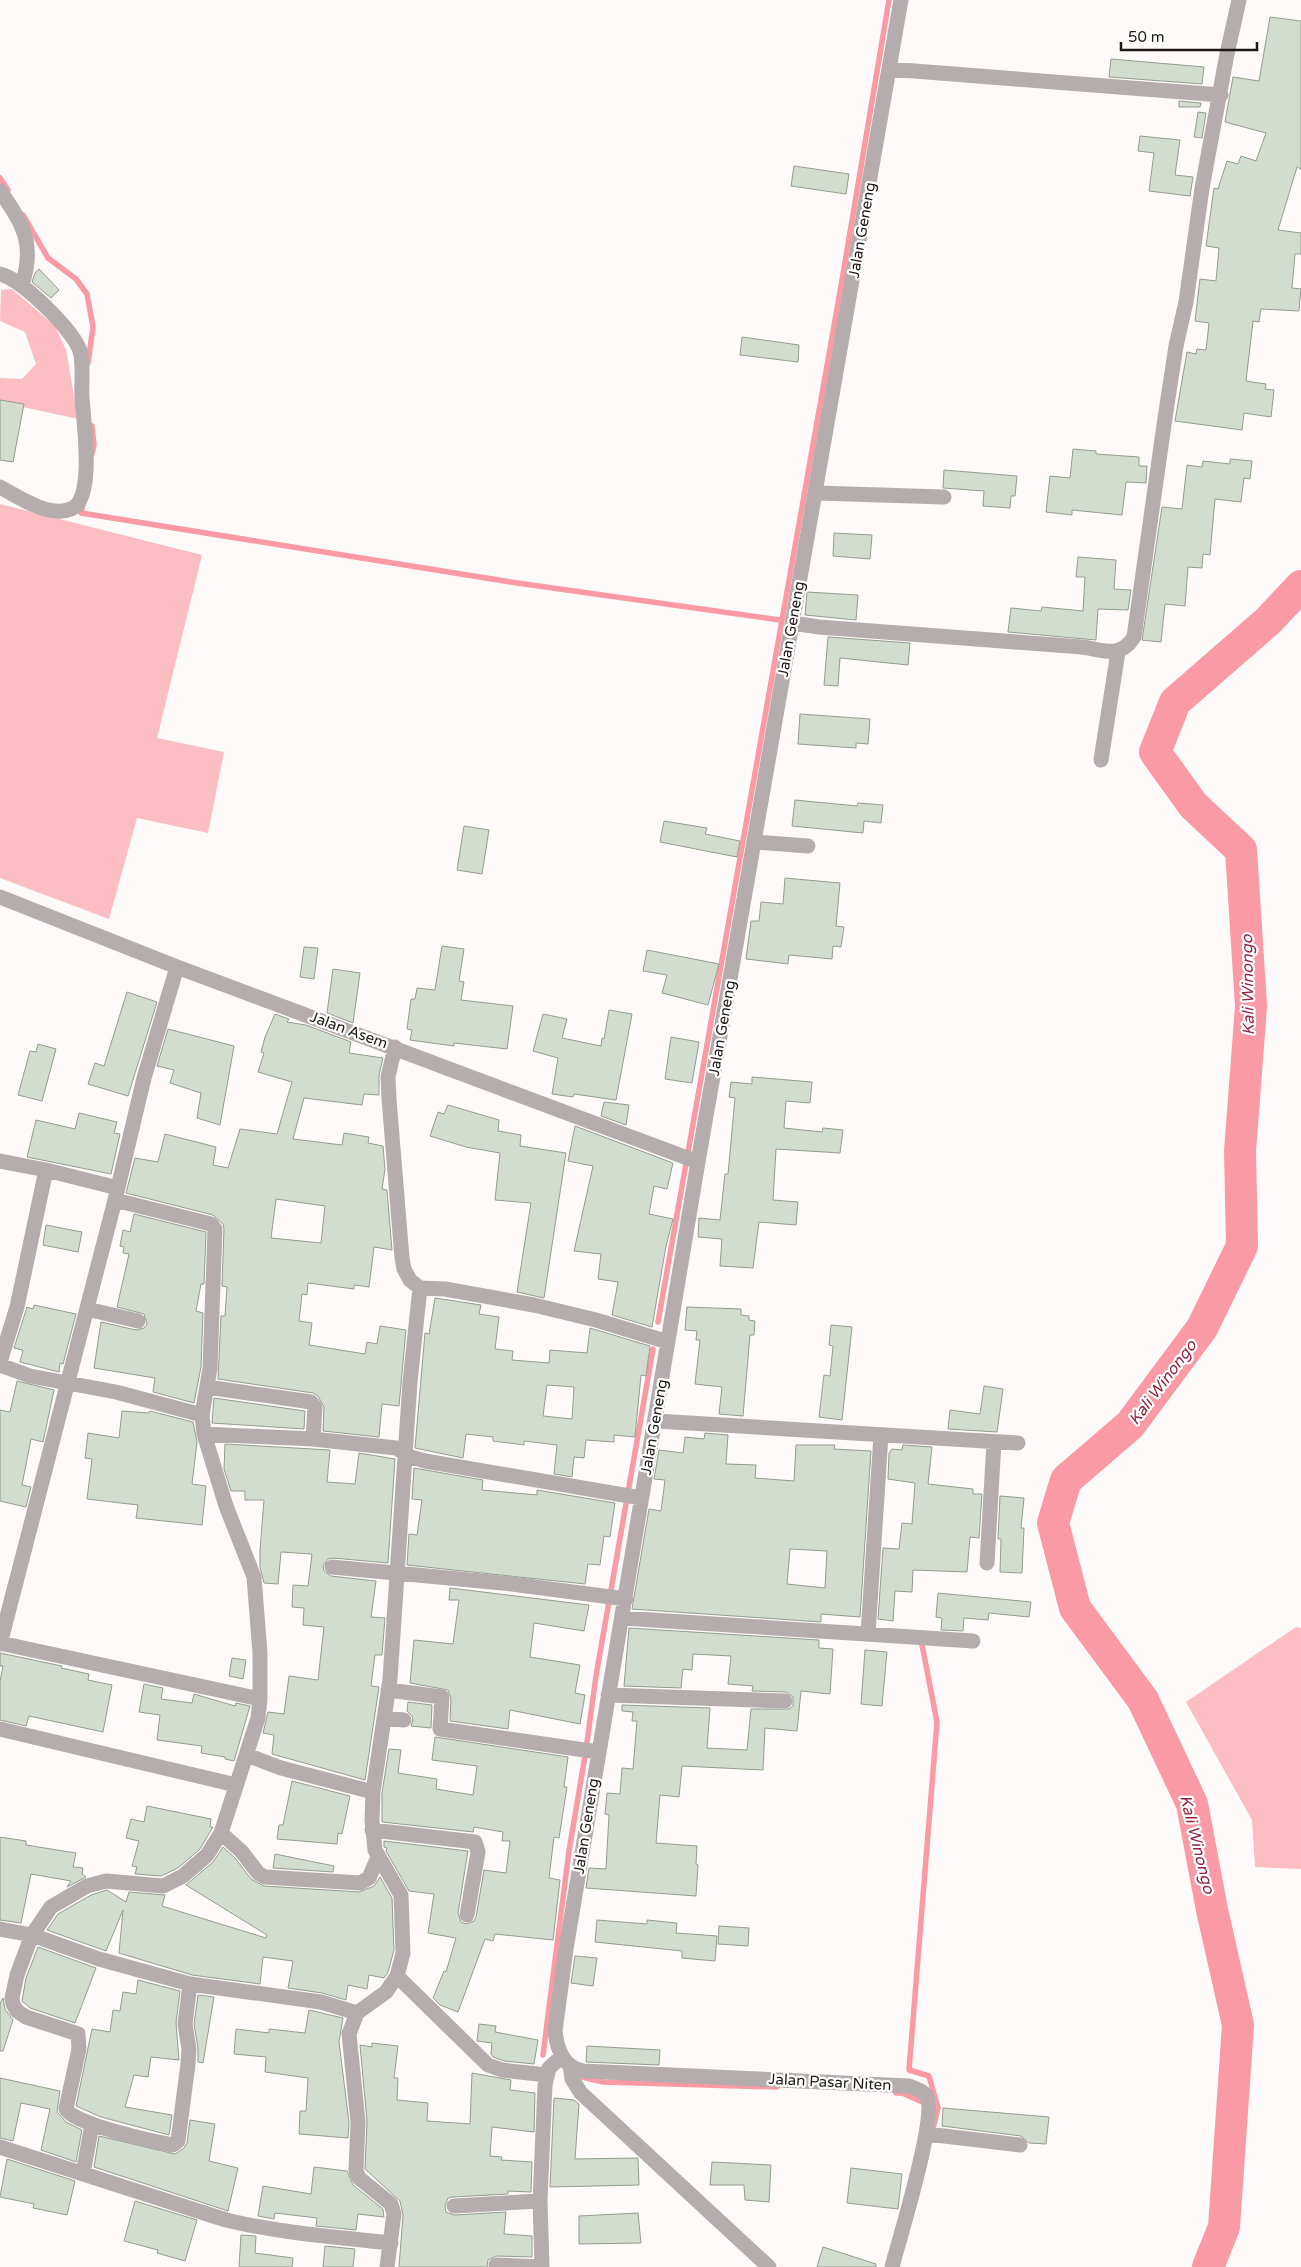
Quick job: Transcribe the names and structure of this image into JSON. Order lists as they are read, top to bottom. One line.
{"streets":{"street":["Jalan Geneng","Jalan Asem","Jalan Pasar Niten"]},"crossings":[["Jalan Geneng","Jalan Asem"],["Jalan Geneng","Jalan Pasar Niten"]],"water":["Kali Winongo"],"scale_bar":"50 m"}
